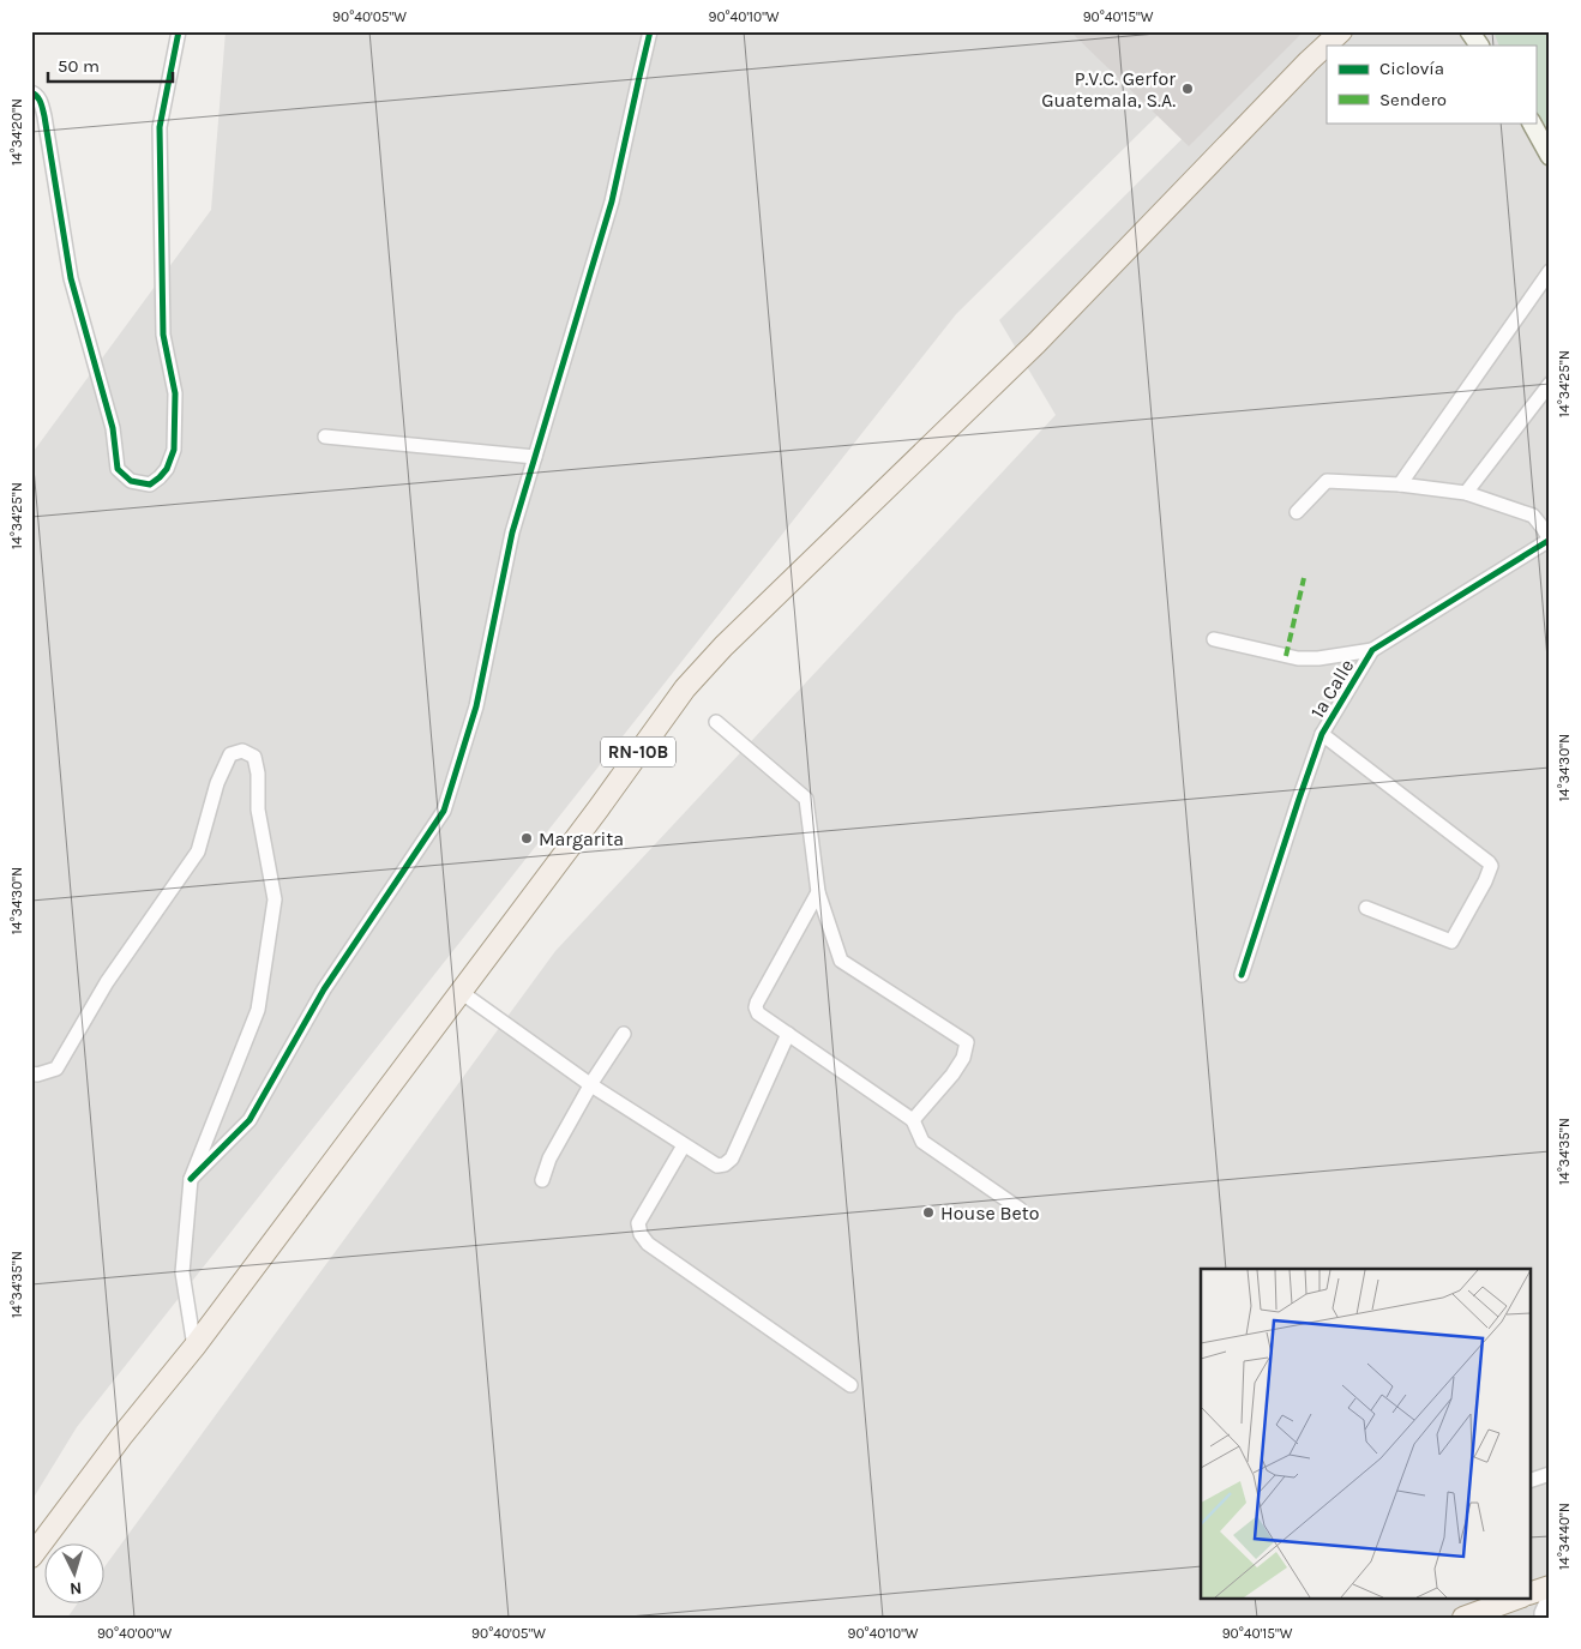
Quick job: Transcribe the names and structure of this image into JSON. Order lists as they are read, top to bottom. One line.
{"streets":{"main road":["RN-10B"],"street":["1a Calle"]},"places":["P.V.C. Gerfor Guatemala, S.A.","Margarita","House Beto"],"legend":["Ciclovía","Sendero"],"scale_bar":"50 m","north":"bottom","coordinates":["90°40'05\"W","90°40'10\"W","90°40'15\"W","14°34'20\"N","14°34'25\"N","14°34'30\"N","14°34'35\"N","14°34'40\"N","90°40'00\"W"]}
